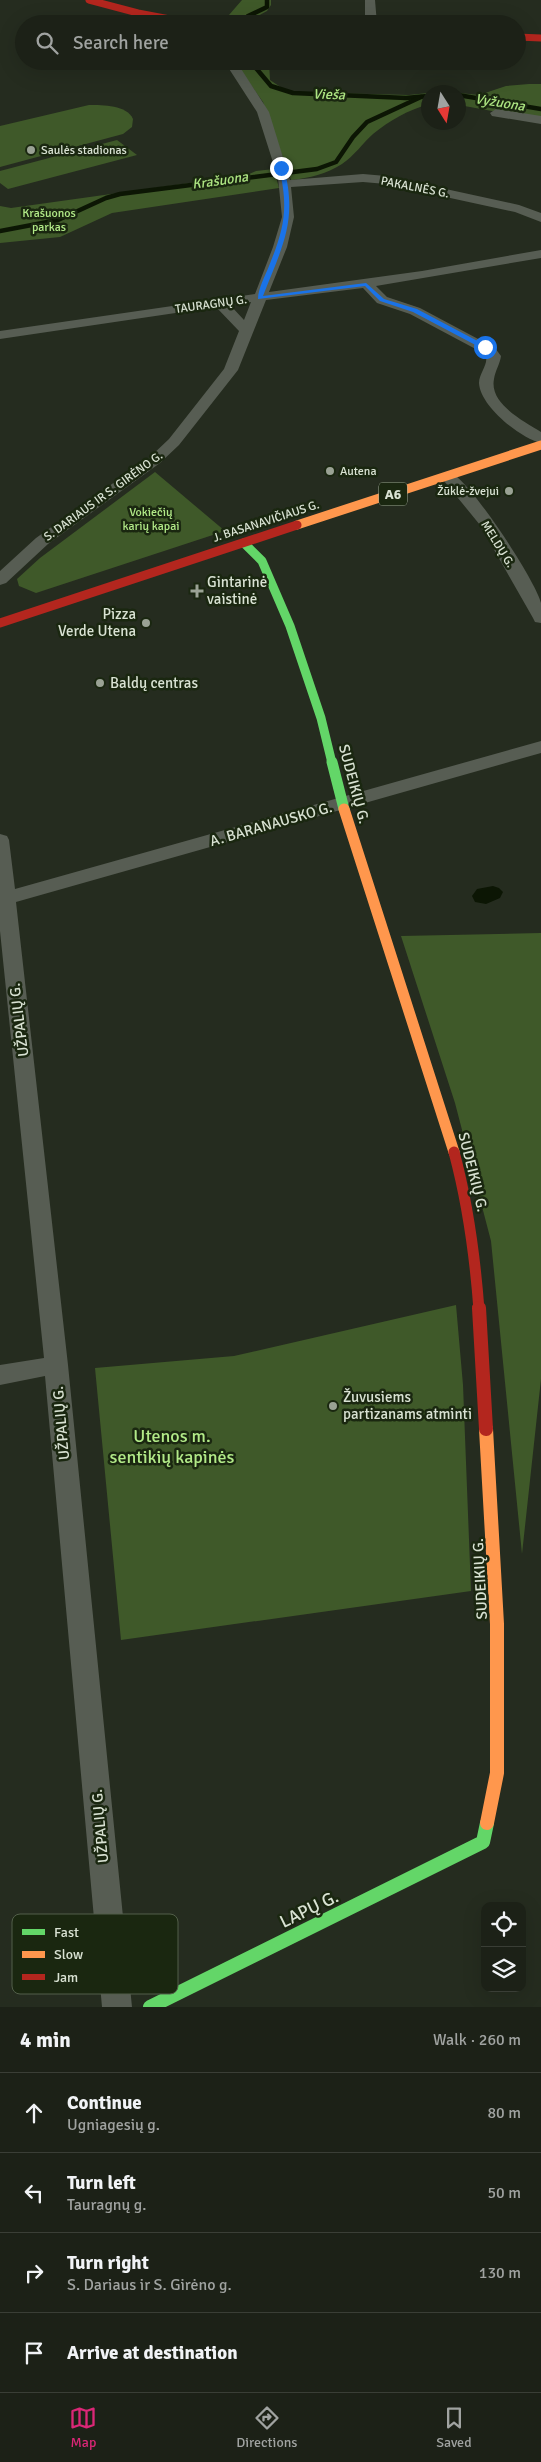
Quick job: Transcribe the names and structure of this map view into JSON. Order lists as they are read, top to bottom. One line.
{"streets":{"street":["PAKALNĖS G.","TAURAGNŲ G.","A6","S. DARIAUS IR S. GIRĖNO G.","J. BASANAVIČIAUS G.","MELDŲ G.","SUDEIKIŲ G.","A. BARANAUSKO G.","UŽPALIŲ G.","LAPŲ G."]},"crossings":[["PAKALNĖS G.","S. DARIAUS IR S. GIRĖNO G."],["TAURAGNŲ G.","S. DARIAUS IR S. GIRĖNO G."],["J. BASANAVIČIAUS G.","MELDŲ G."],["J. BASANAVIČIAUS G.","SUDEIKIŲ G."],["SUDEIKIŲ G.","A. BARANAUSKO G."],["SUDEIKIŲ G.","LAPŲ G."],["A. BARANAUSKO G.","UŽPALIŲ G."]],"water":["Vieša","Vyžuona","Krašuona"],"parks":["Krašuonos parkas","Vokiečių karių kapai","Utenos m. sentikių kapinės"],"places":{"other":["Saulės stadionas","Autena","Žūklė-žvejui","Pizza Verde Utena","Baldų centras","Žuvusiems partizanams atminti"],"health":["Gintarinė vaistinė"]},"legend":["Fast","Slow","Jam"],"north":"bottom","page":{"search":"Search here","heading":["4 min","Walk · 260 m"],"list":[["Continue","Ugniagesių g.","80 m"],["Turn left","Tauragnų g.","50 m"],["Turn right","S. Dariaus ir S. Girėno g.","130 m"],"Arrive at destination"],"nav":["Map","Directions","Saved"]}}
